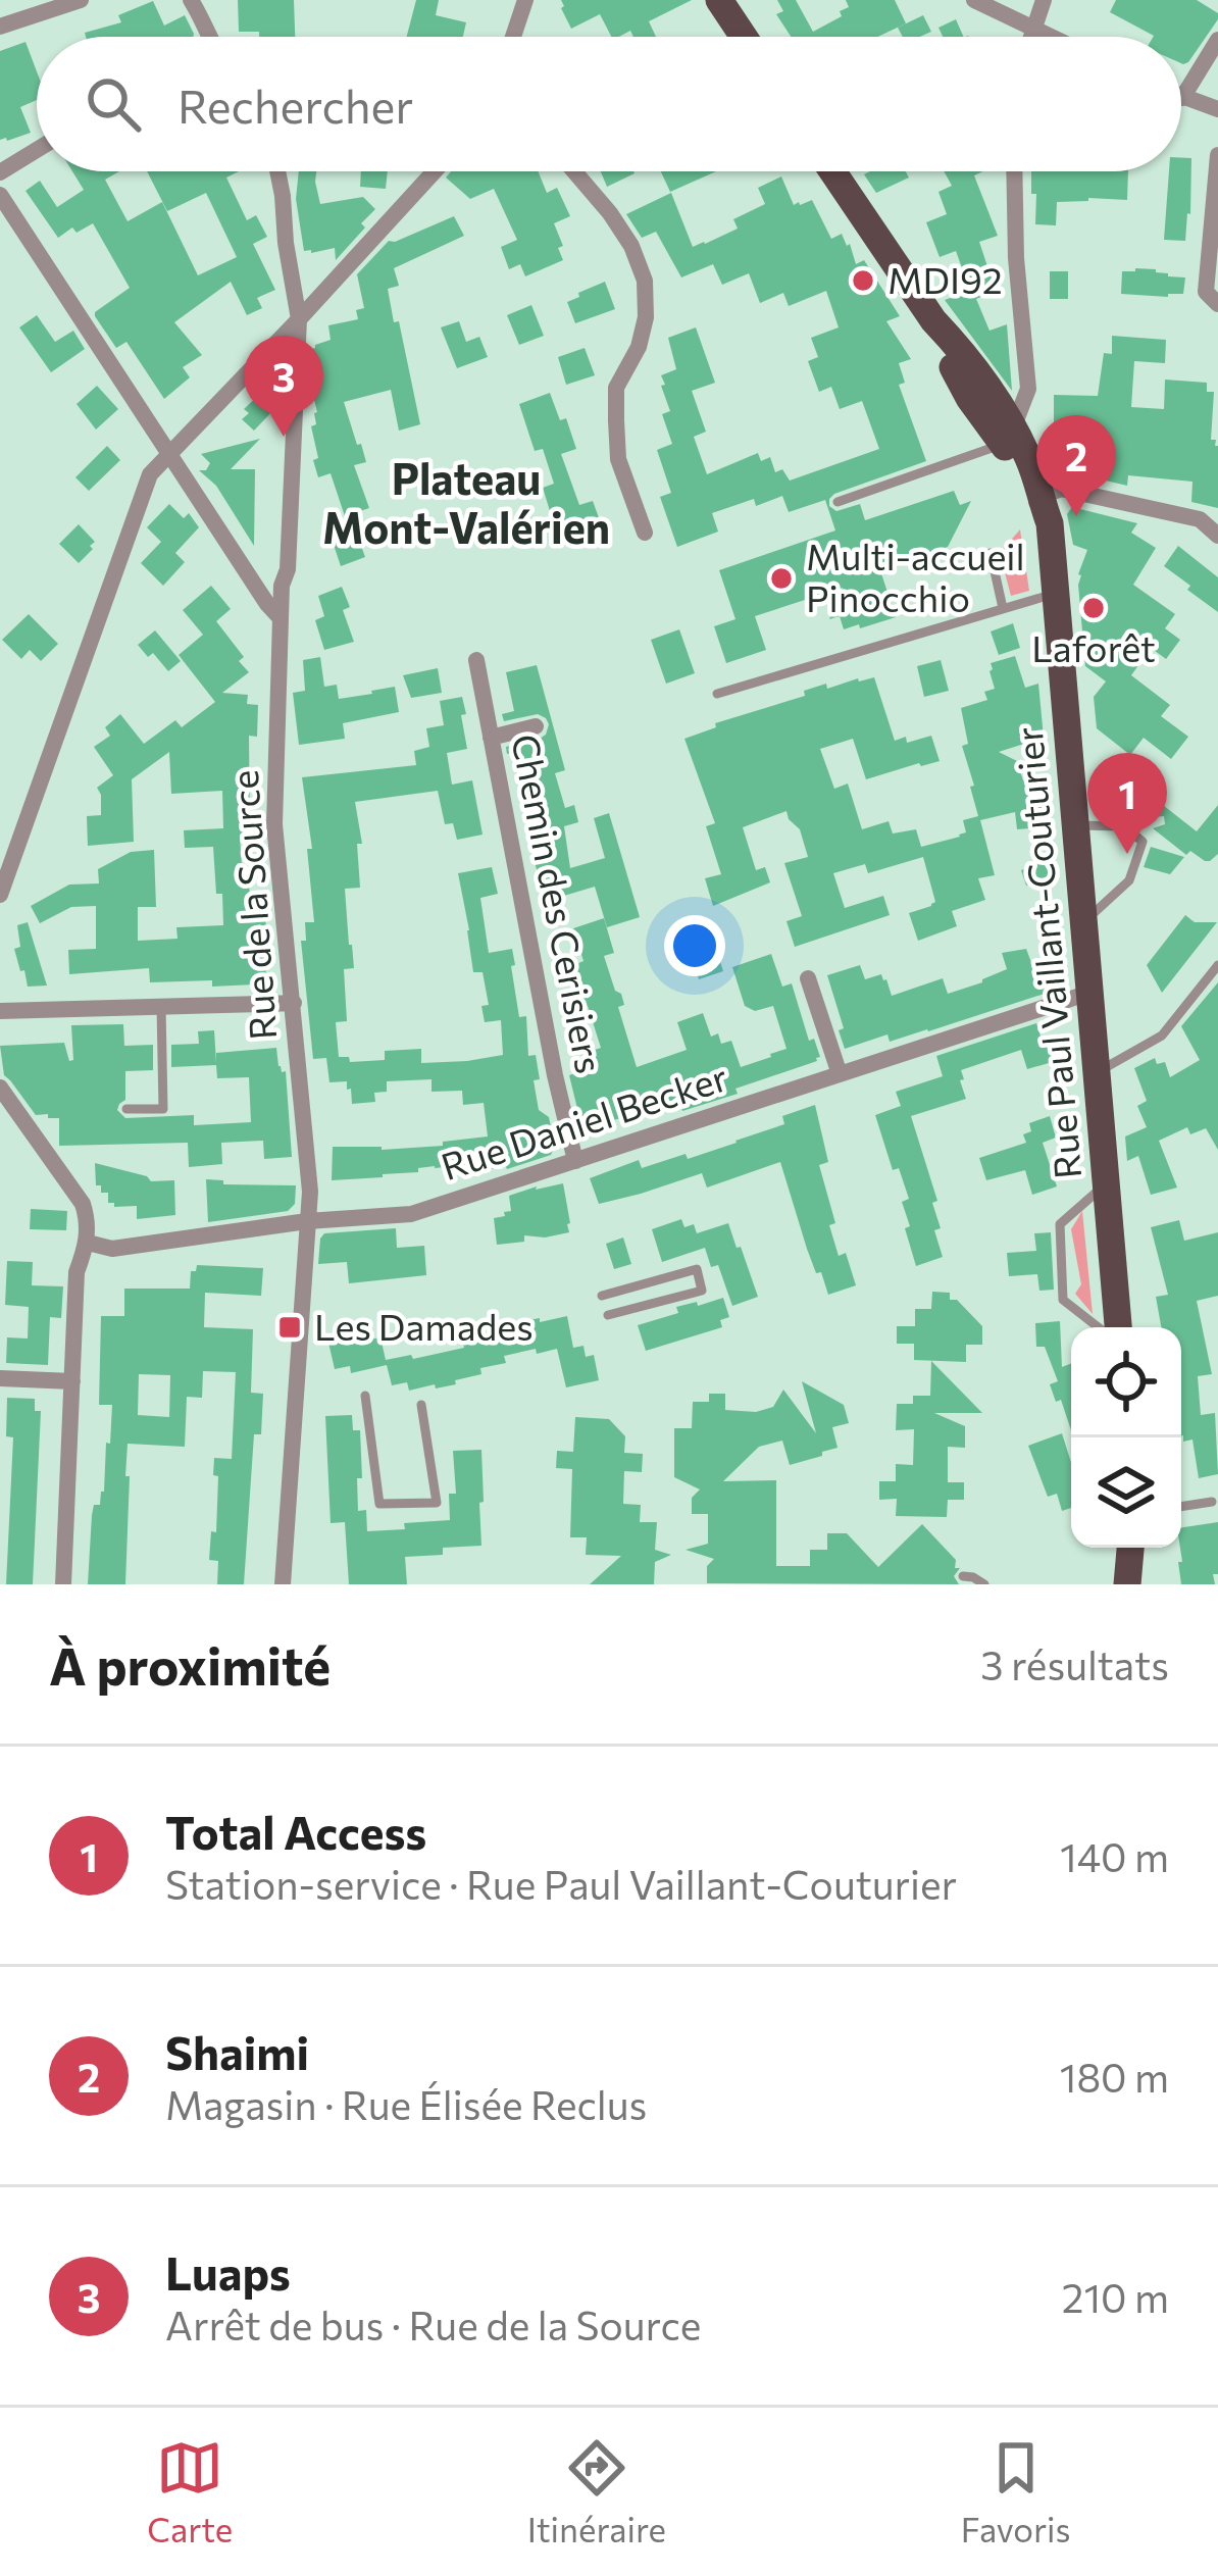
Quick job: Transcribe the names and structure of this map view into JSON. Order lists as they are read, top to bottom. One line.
{"streets":{"main road":["Rue Paul Vaillant-Couturier"],"street":["Chemin des Cerisiers","Rue de la Source","Rue Daniel Becker"]},"crossings":[["Chemin des Cerisiers","Rue Daniel Becker"],["Rue de la Source","Rue Daniel Becker"],["Rue Paul Vaillant-Couturier","Rue Daniel Becker"]],"districts":["Plateau Mont-Valérien"],"places":{"other":["MDI92","Multi-accueil Pinocchio","Laforêt"],"transit":["Les Damades"]},"page":{"search":"Rechercher","pins":["3","2","1"],"heading":["À proximité","3 résultats"],"list":[{"mark":"1","name":"Total Access","note":"Station-service · Rue Paul Vaillant-Couturier","value":"140 m"},{"mark":"2","name":"Shaimi","note":"Magasin · Rue Élisée Reclus","value":"180 m"},{"mark":"3","name":"Luaps","note":"Arrêt de bus · Rue de la Source","value":"210 m"}],"nav":["Carte","Itinéraire","Favoris"]}}
